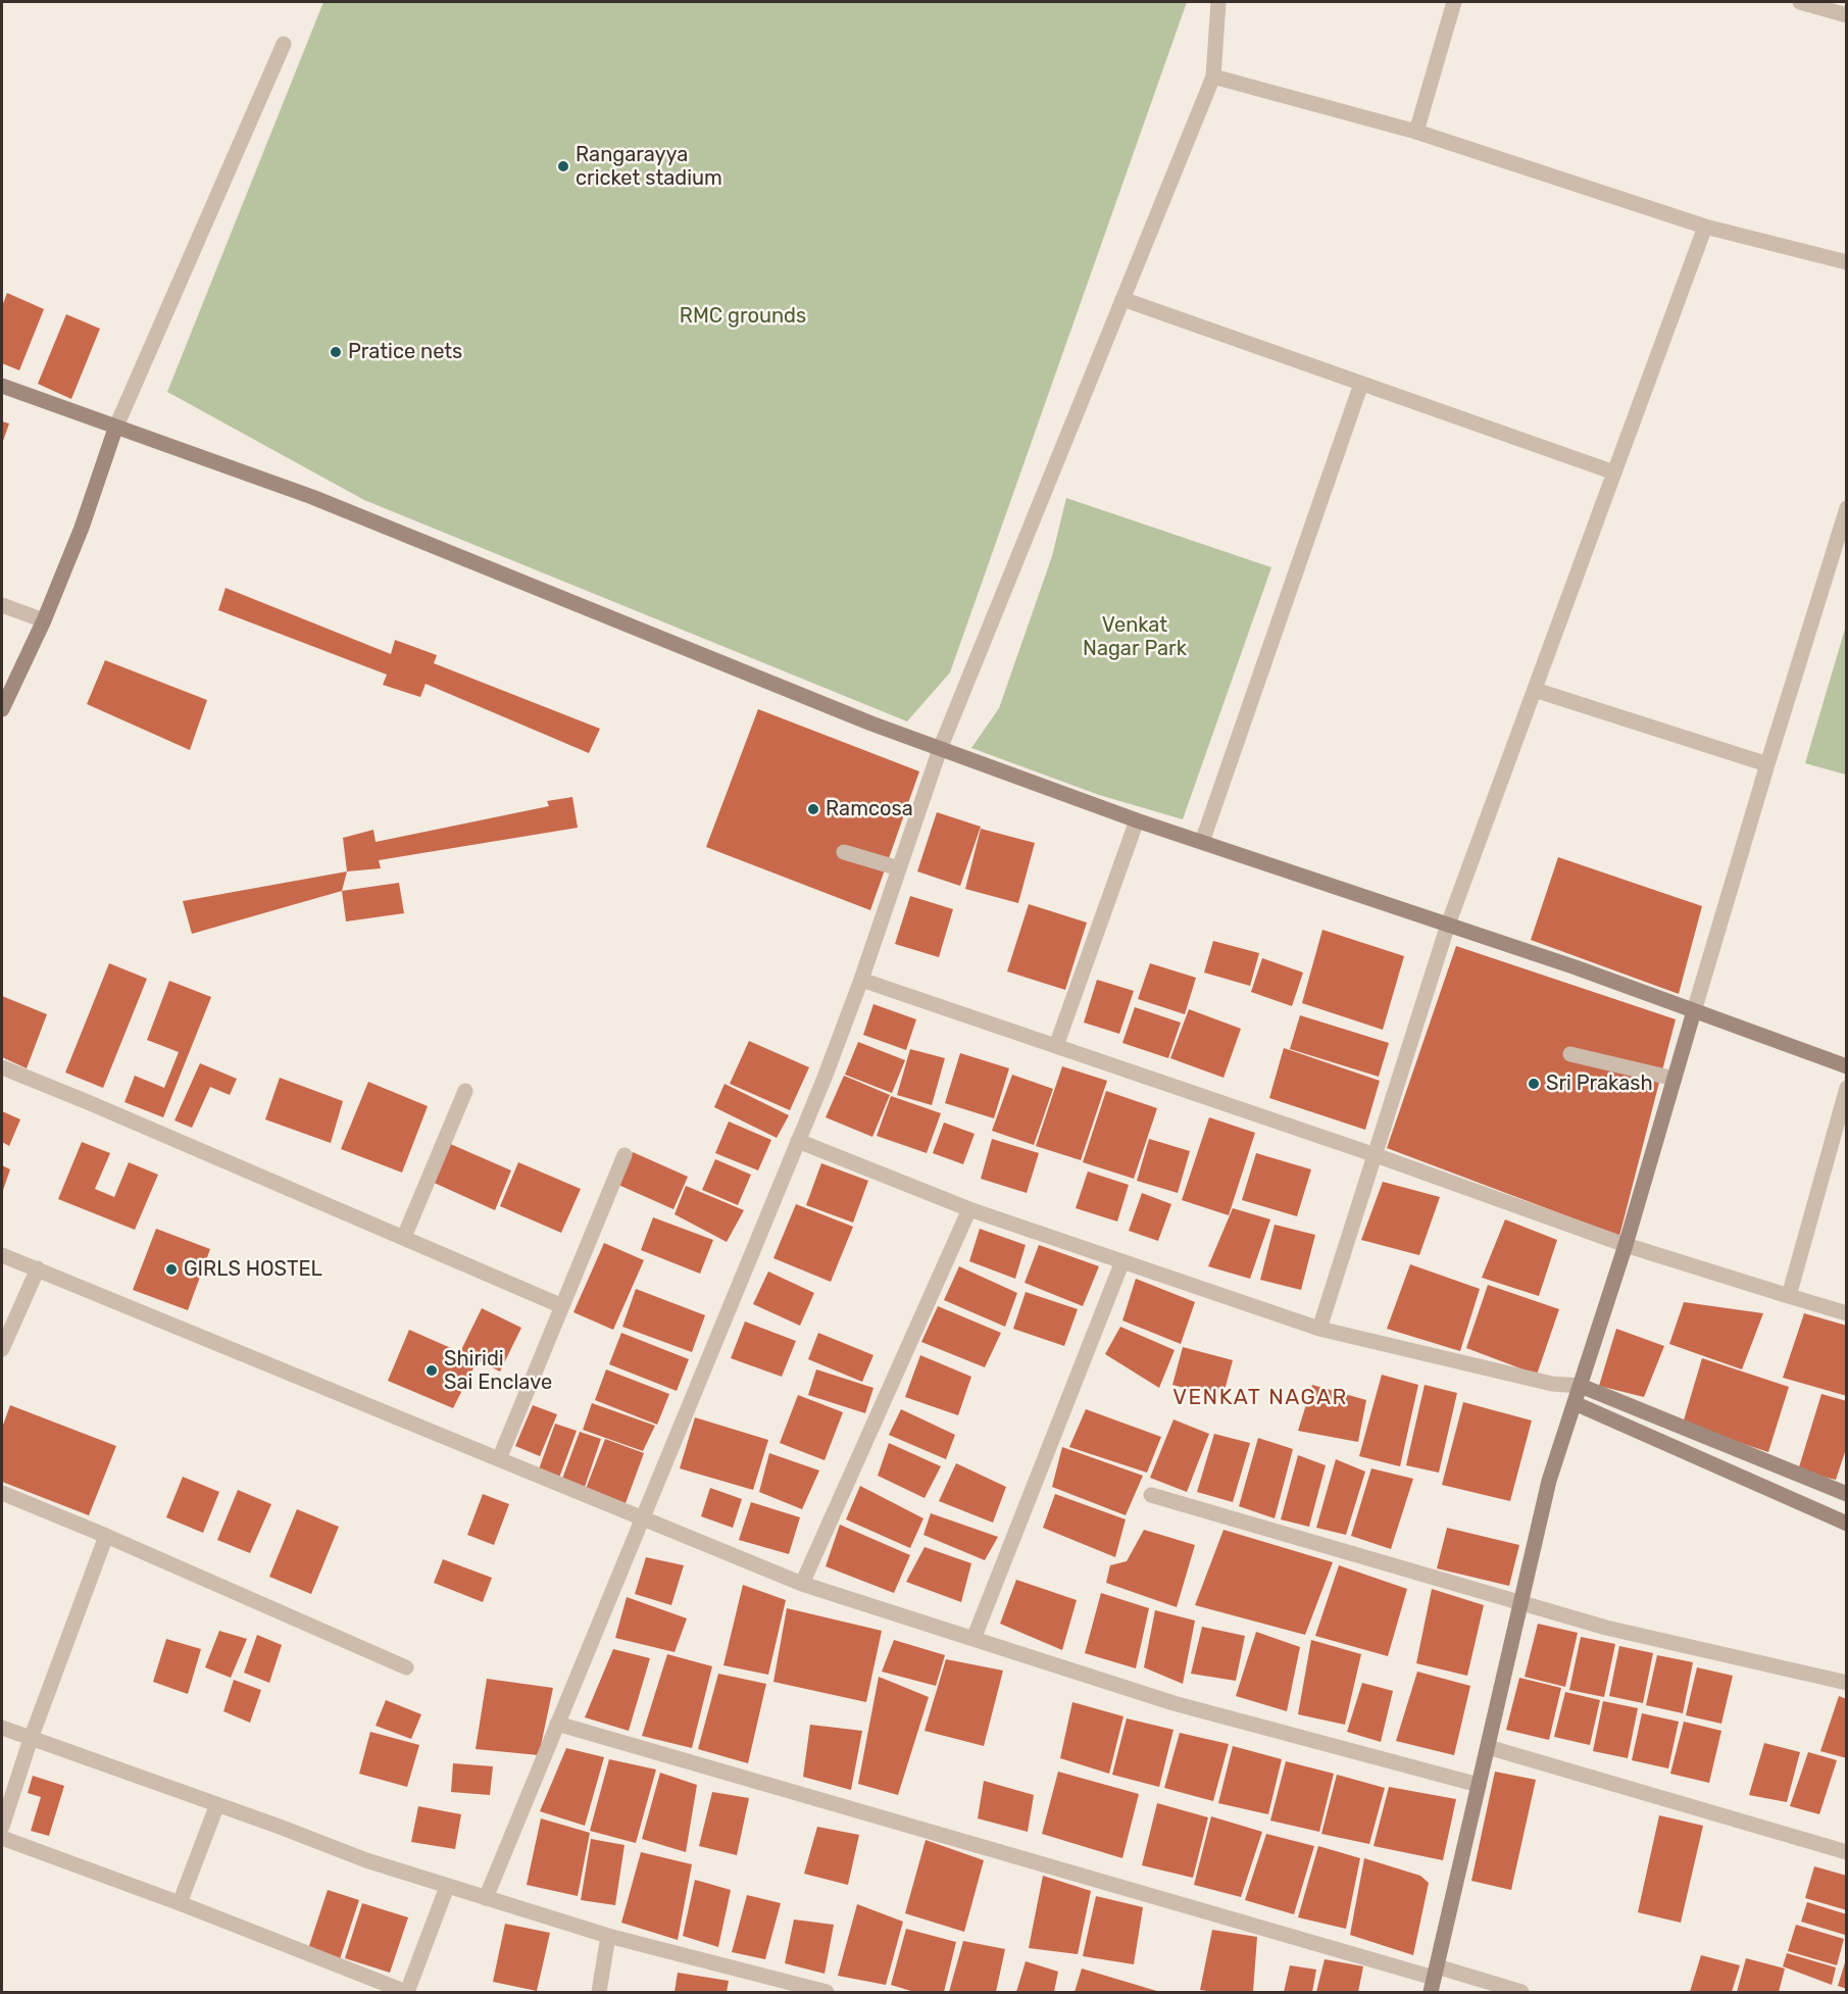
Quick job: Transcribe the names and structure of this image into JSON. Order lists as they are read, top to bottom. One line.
{"districts":["VENKAT NAGAR"],"parks":["RMC grounds","Venkat Nagar Park"],"places":["Rangarayya cricket stadium","Pratice nets","Ramcosa","Sri Prakash","GIRLS HOSTEL","Shiridi Sai Enclave"]}
